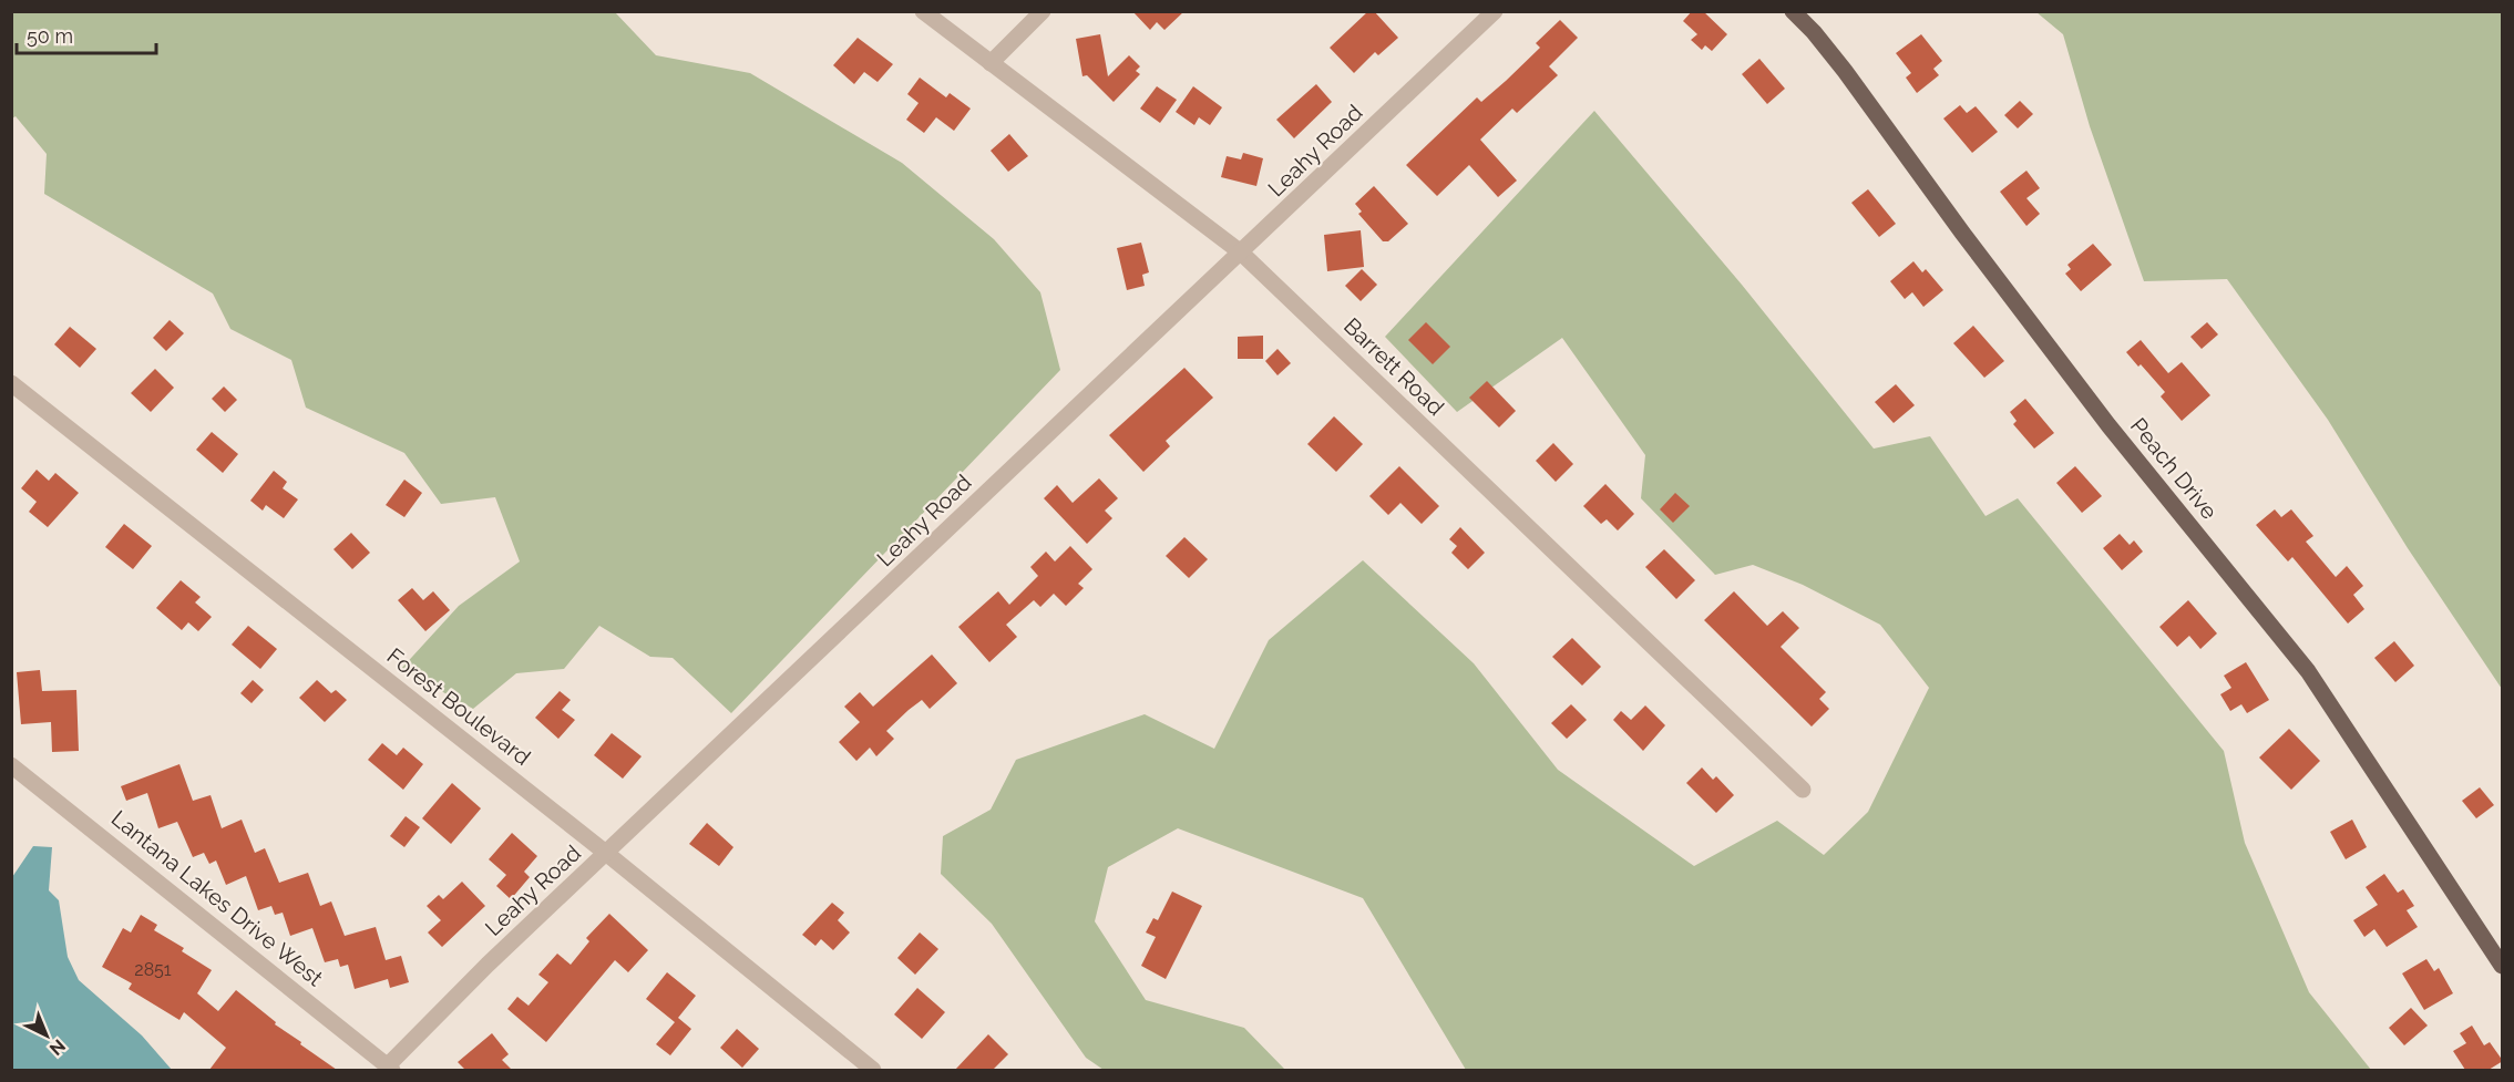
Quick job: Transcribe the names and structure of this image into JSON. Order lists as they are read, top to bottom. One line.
{"streets":{"main road":["Peach Drive"],"street":["Leahy Road","Barrett Road","Forest Boulevard","Lantana Lakes Drive West"]},"crossings":[["Leahy Road","Barrett Road"],["Leahy Road","Forest Boulevard"],["Leahy Road","Lantana Lakes Drive West"]],"house_numbers":["2851"],"scale_bar":"50 m","north":"bottom right"}
